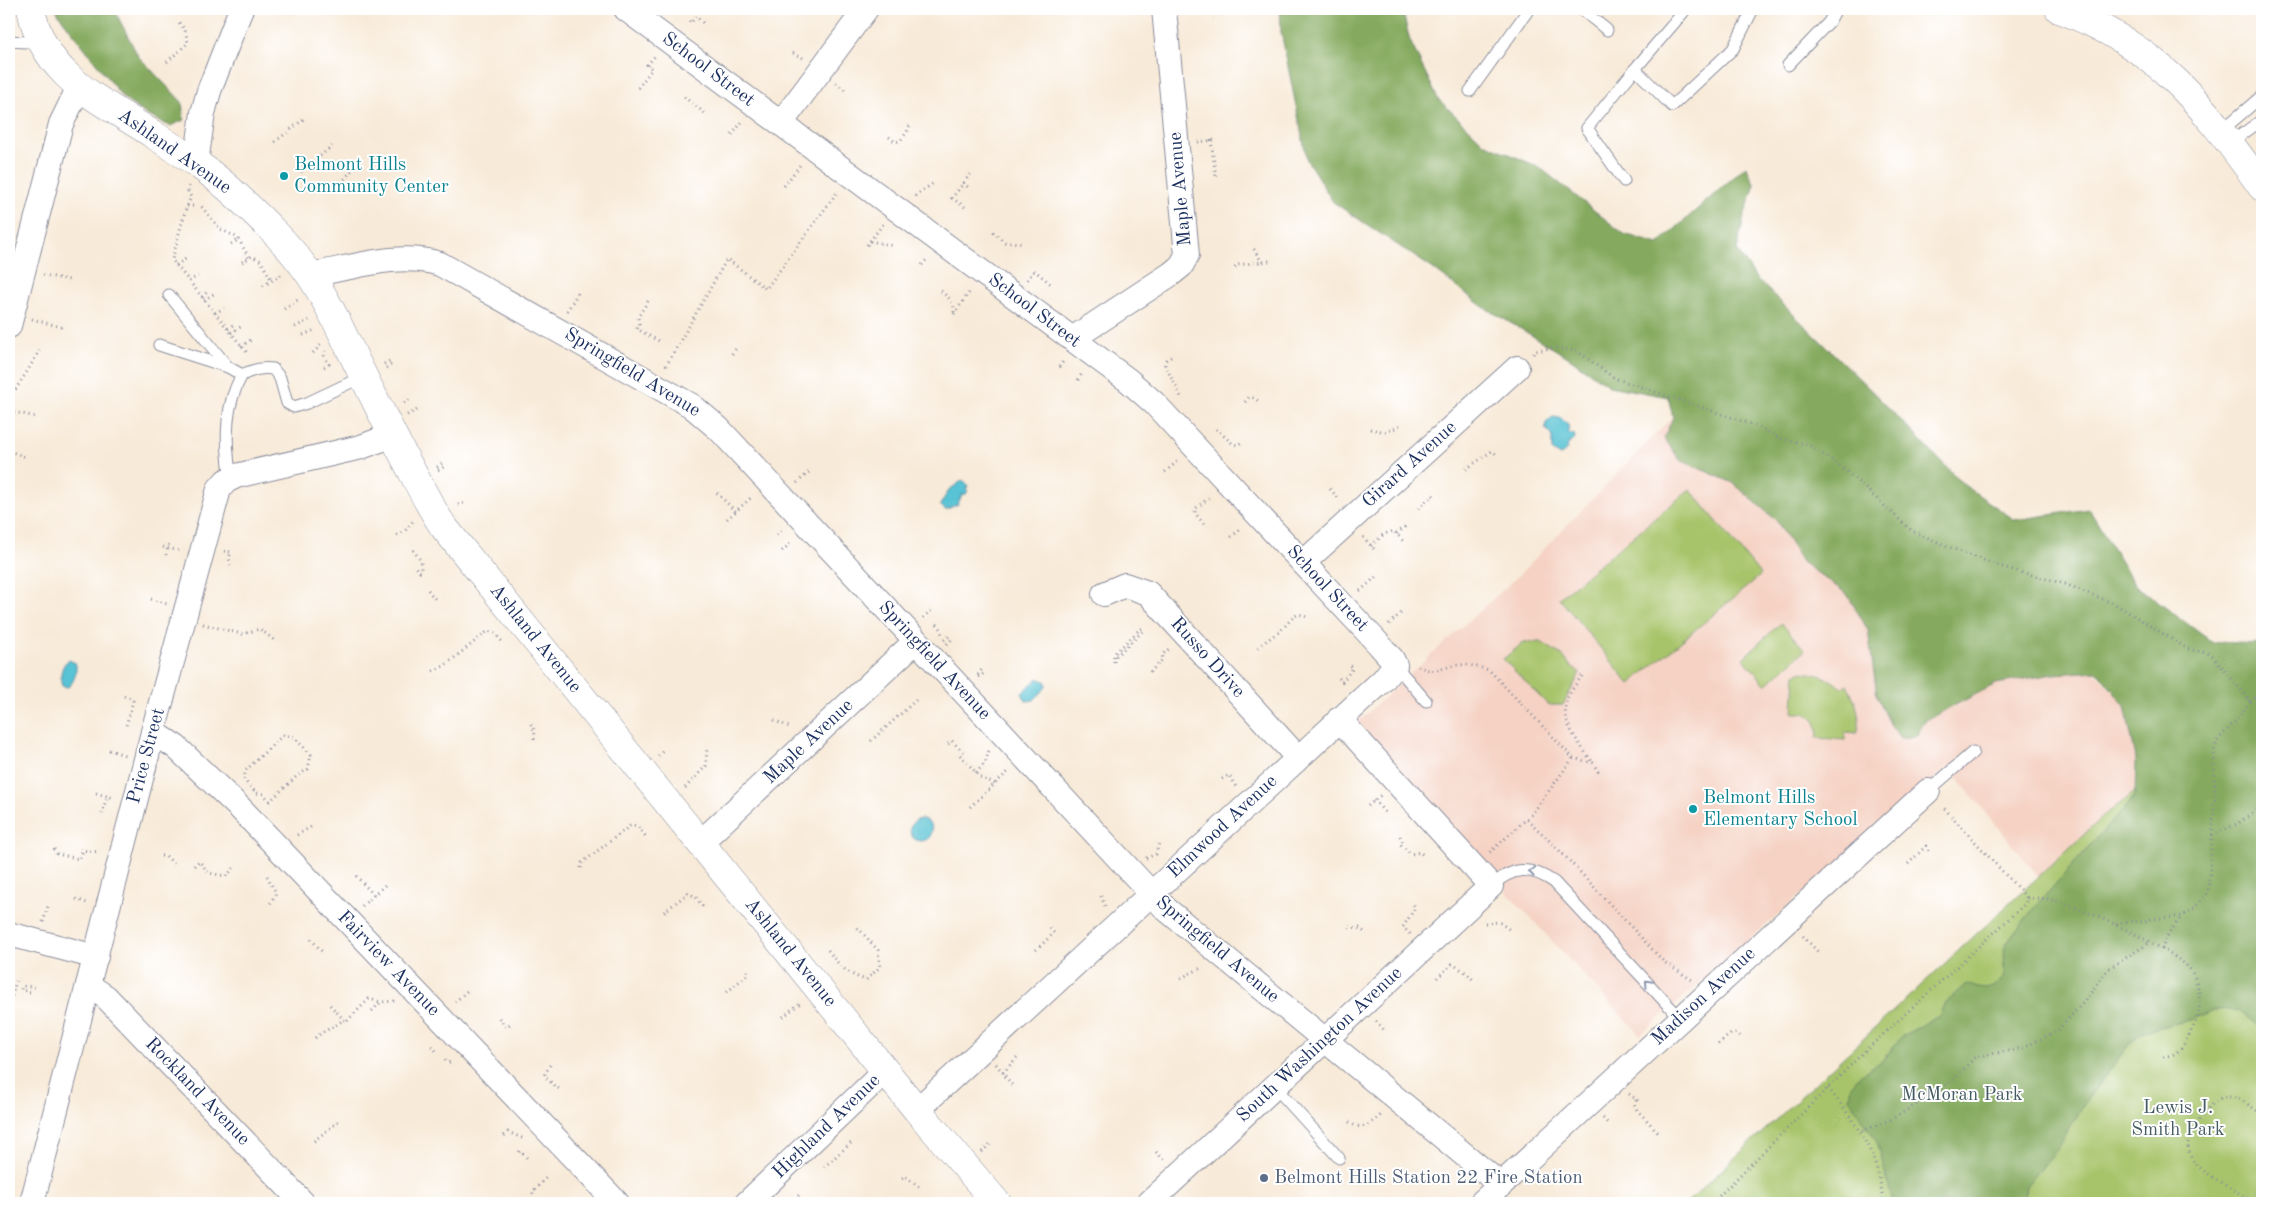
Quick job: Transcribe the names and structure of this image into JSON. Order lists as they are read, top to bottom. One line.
{"streets":{"street":["School Street","Ashland Avenue","Maple Avenue","Springfield Avenue","Girard Avenue","Russo Drive","Price Street","Elmwood Avenue","Fairview Avenue","Madison Avenue","South Washington Avenue","Rockland Avenue","Highland Avenue"]},"crossings":[["School Street","Maple Avenue"],["School Street","Girard Avenue"],["School Street","Elmwood Avenue"],["Ashland Avenue","Maple Avenue"],["Ashland Avenue","Springfield Avenue"],["Ashland Avenue","Elmwood Avenue"],["Ashland Avenue","Highland Avenue"],["Maple Avenue","Springfield Avenue"],["Springfield Avenue","Elmwood Avenue"],["Springfield Avenue","Madison Avenue"],["Springfield Avenue","South Washington Avenue"],["Russo Drive","Elmwood Avenue"],["Price Street","Fairview Avenue"],["Price Street","Rockland Avenue"]],"parks":["McMoran Park","Lewis J. Smith Park"],"places":["Belmont Hills Community Center","Belmont Hills Elementary School","Belmont Hills Station 22 Fire Station"]}
